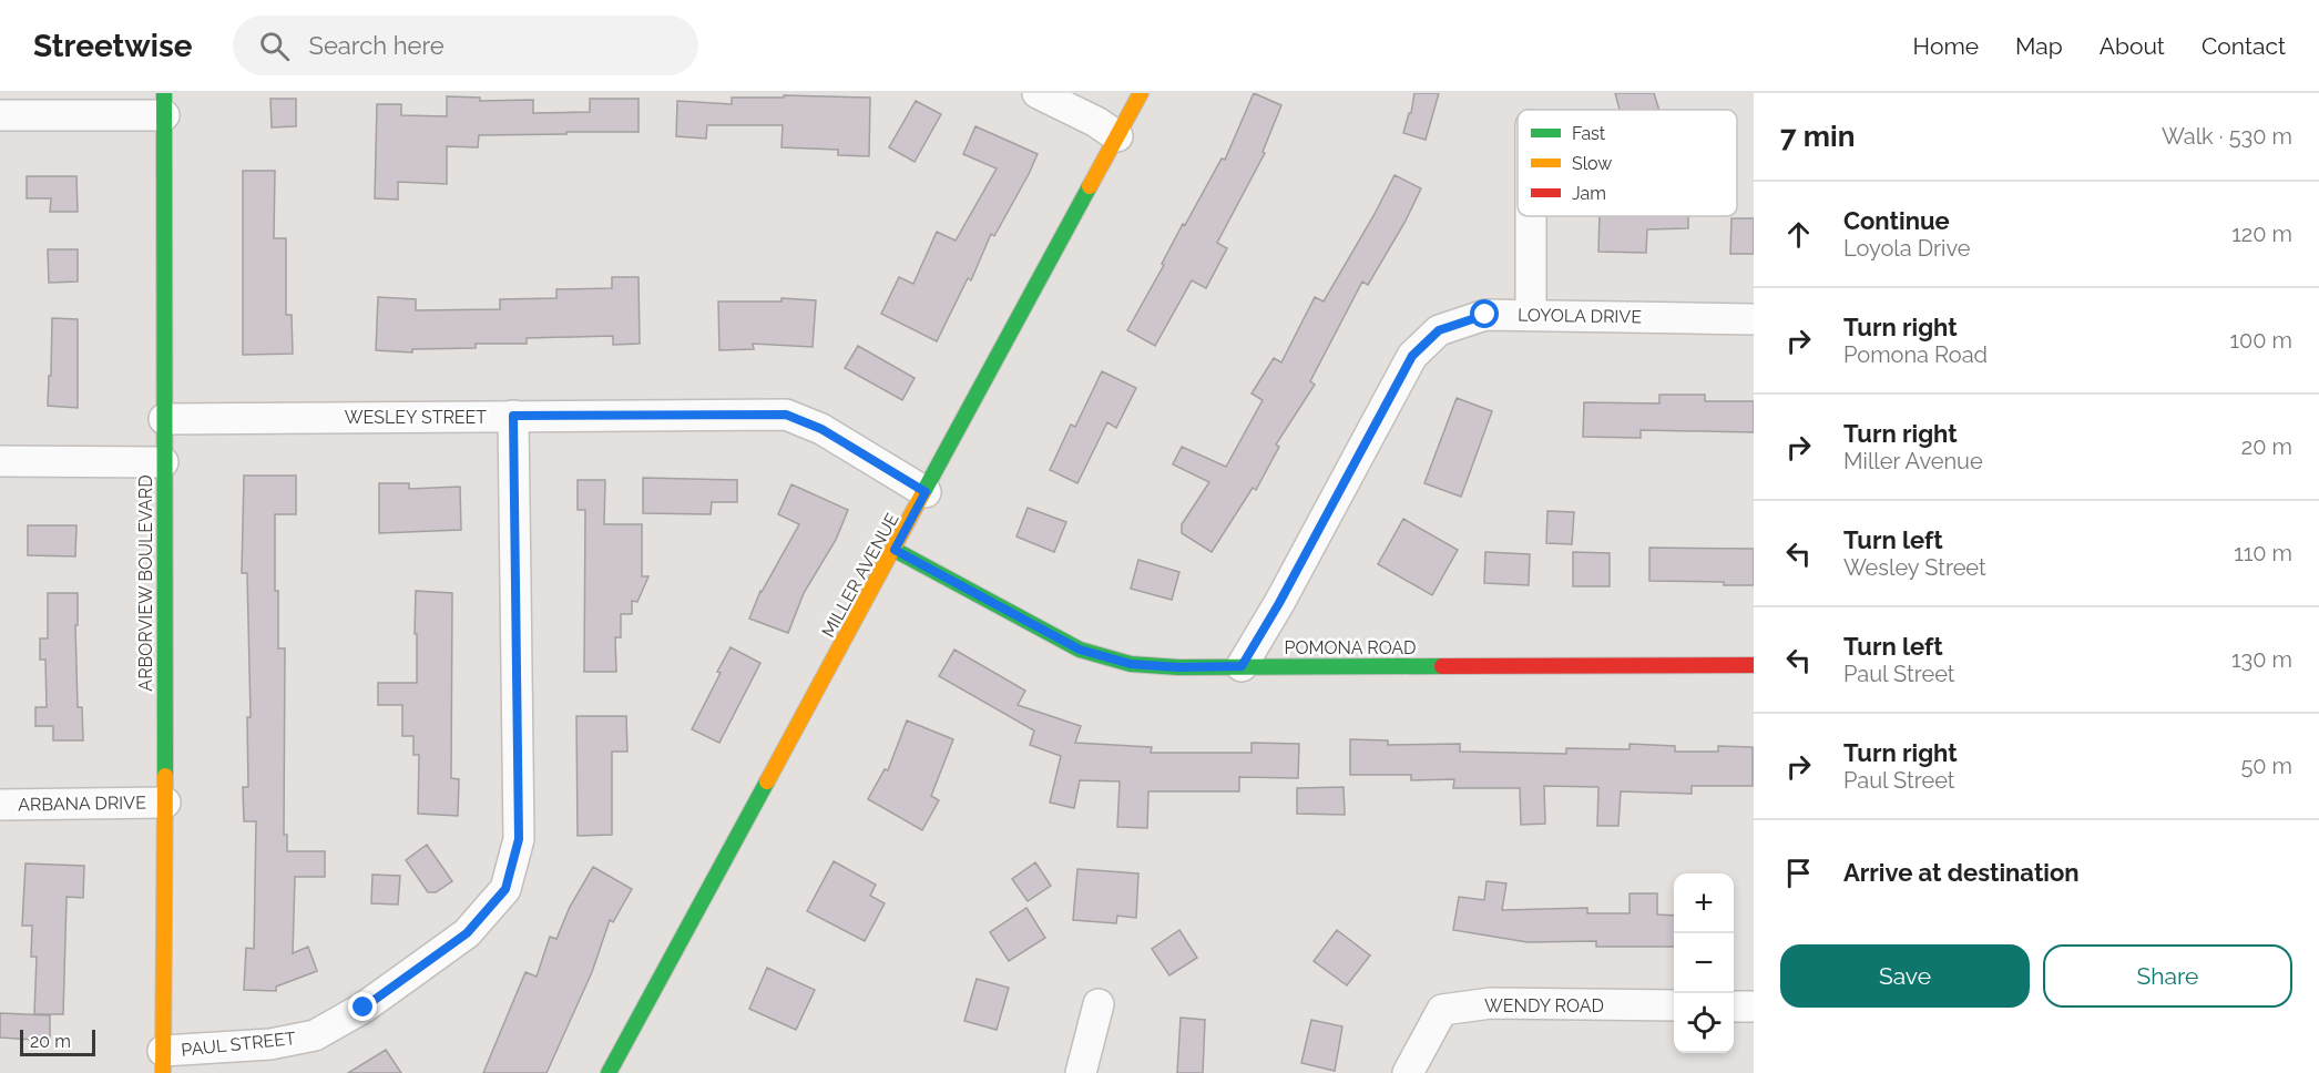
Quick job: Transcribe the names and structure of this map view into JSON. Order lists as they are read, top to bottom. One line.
{"streets":{"street":["LOYOLA DRIVE","WESLEY STREET","MILLER AVENUE","ARBORVIEW BOULEVARD","POMONA ROAD","ARBANA DRIVE","WENDY ROAD","PAUL STREET"]},"crossings":[["LOYOLA DRIVE","POMONA ROAD"],["WESLEY STREET","MILLER AVENUE"],["WESLEY STREET","ARBORVIEW BOULEVARD"],["WESLEY STREET","PAUL STREET"],["MILLER AVENUE","POMONA ROAD"],["ARBORVIEW BOULEVARD","ARBANA DRIVE"],["ARBORVIEW BOULEVARD","PAUL STREET"]],"legend":["Fast","Slow","Jam"],"scale_bar":"20 m","page":{"header":"Streetwise","search":"Search here","nav":["Home","Map","About","Contact"],"heading":["7 min","Walk · 530 m"],"list":[["Continue","Loyola Drive","120 m"],["Turn right","Pomona Road","100 m"],["Turn right","Miller Avenue","20 m"],["Turn left","Wesley Street","110 m"],["Turn left","Paul Street","130 m"],["Turn right","Paul Street","50 m"],"Arrive at destination"],"map_buttons":["+","−"],"buttons":["Save","Share"],"scale":"20 m"}}
